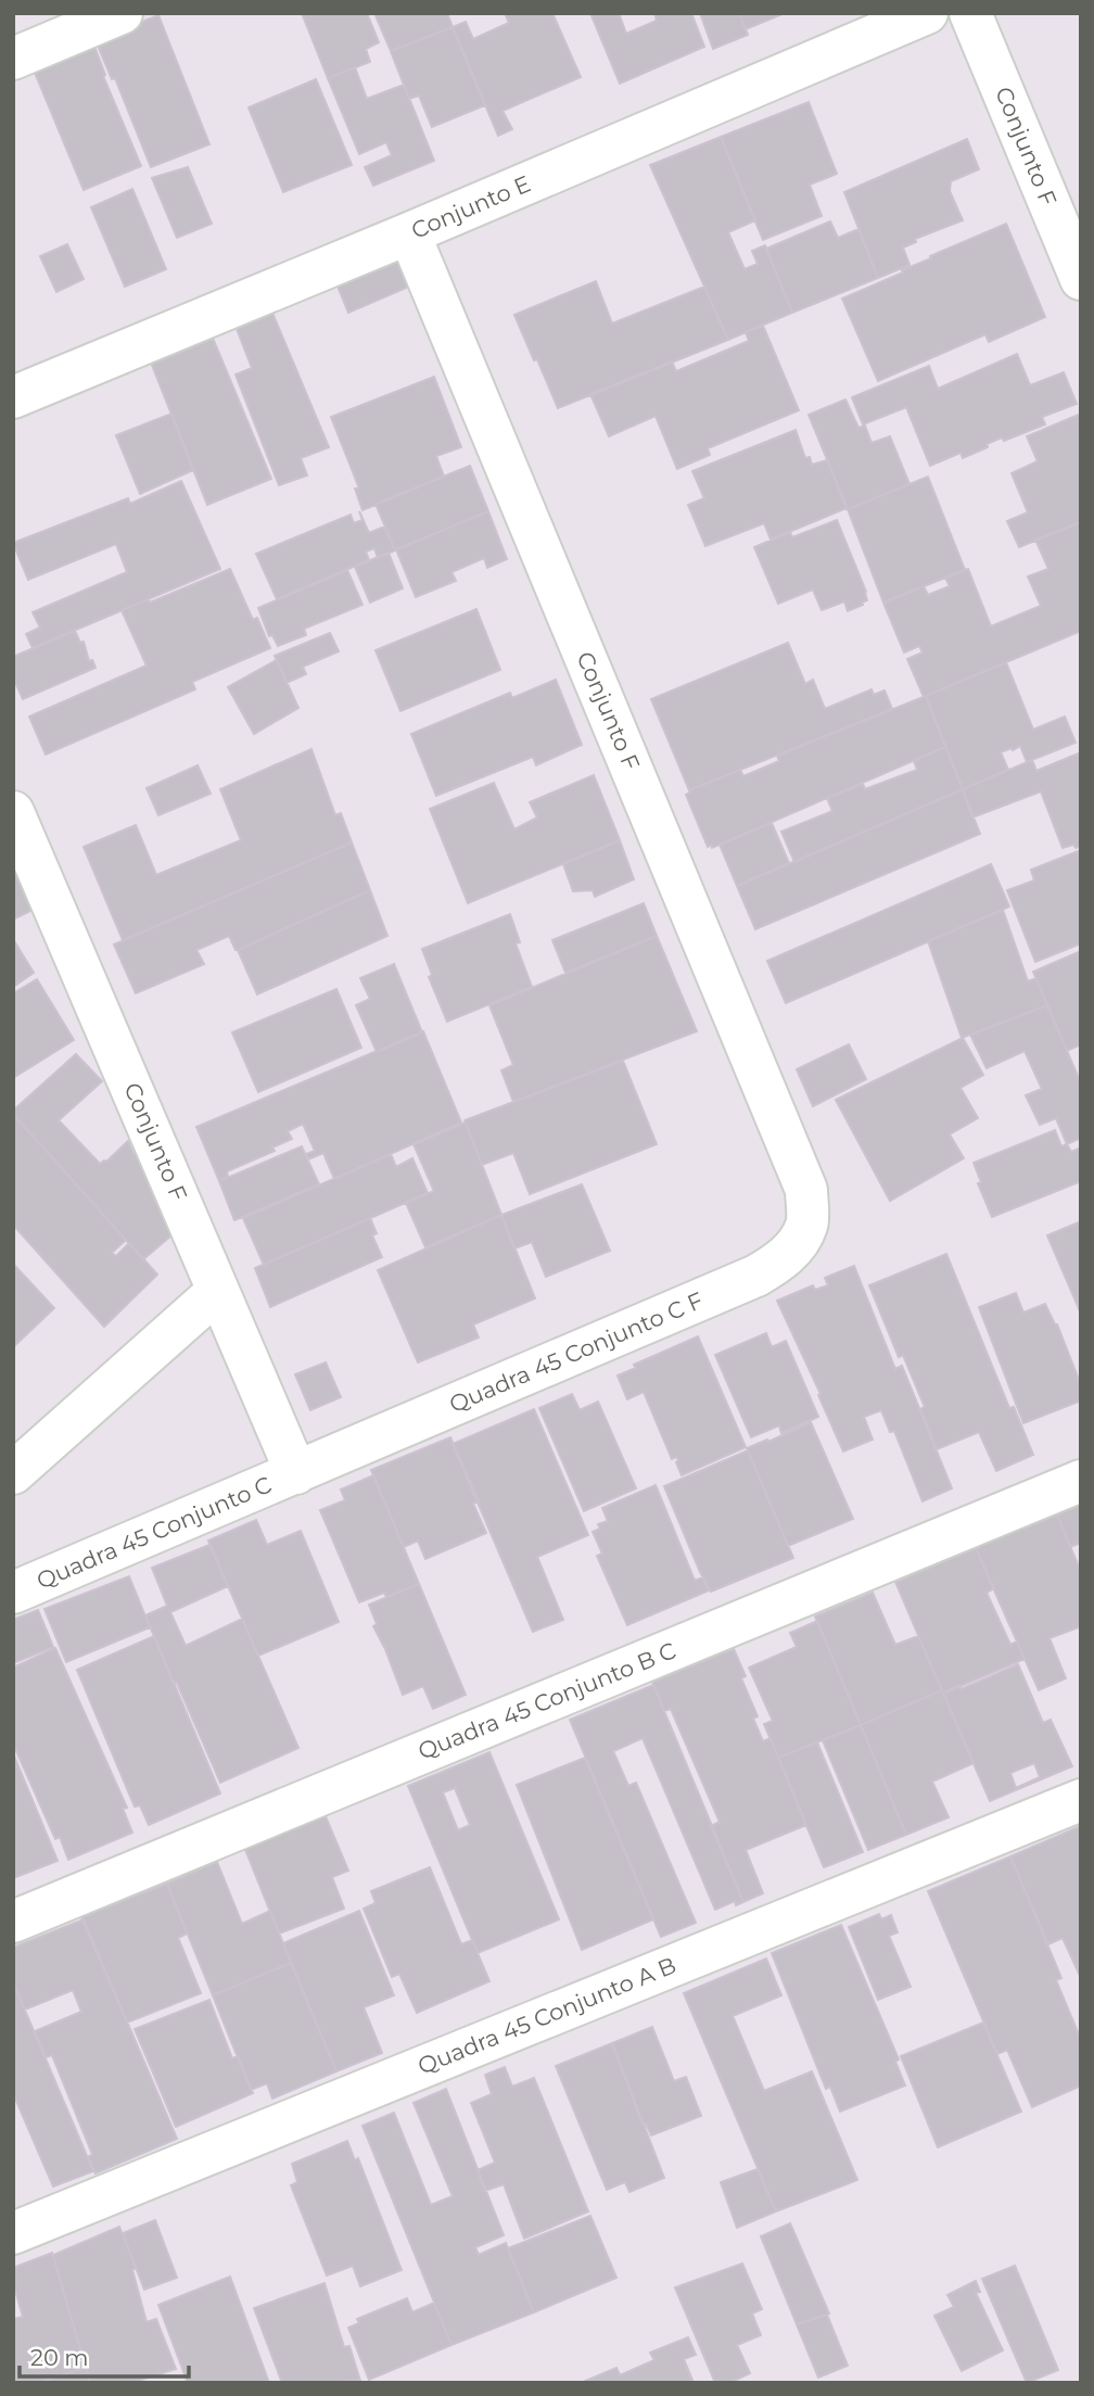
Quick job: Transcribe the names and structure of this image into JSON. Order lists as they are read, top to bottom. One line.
{"streets":{"street":["Conjunto F","Conjunto E","Quadra 45 Conjunto C F","Quadra 45 Conjunto C","Quadra 45 Conjunto B C","Quadra 45 Conjunto A B"]},"crossings":[["Conjunto F","Conjunto E"],["Conjunto F","Quadra 45 Conjunto C F"],["Conjunto F","Quadra 45 Conjunto C"],["Quadra 45 Conjunto C F","Quadra 45 Conjunto C"]],"scale_bar":"20 m"}
